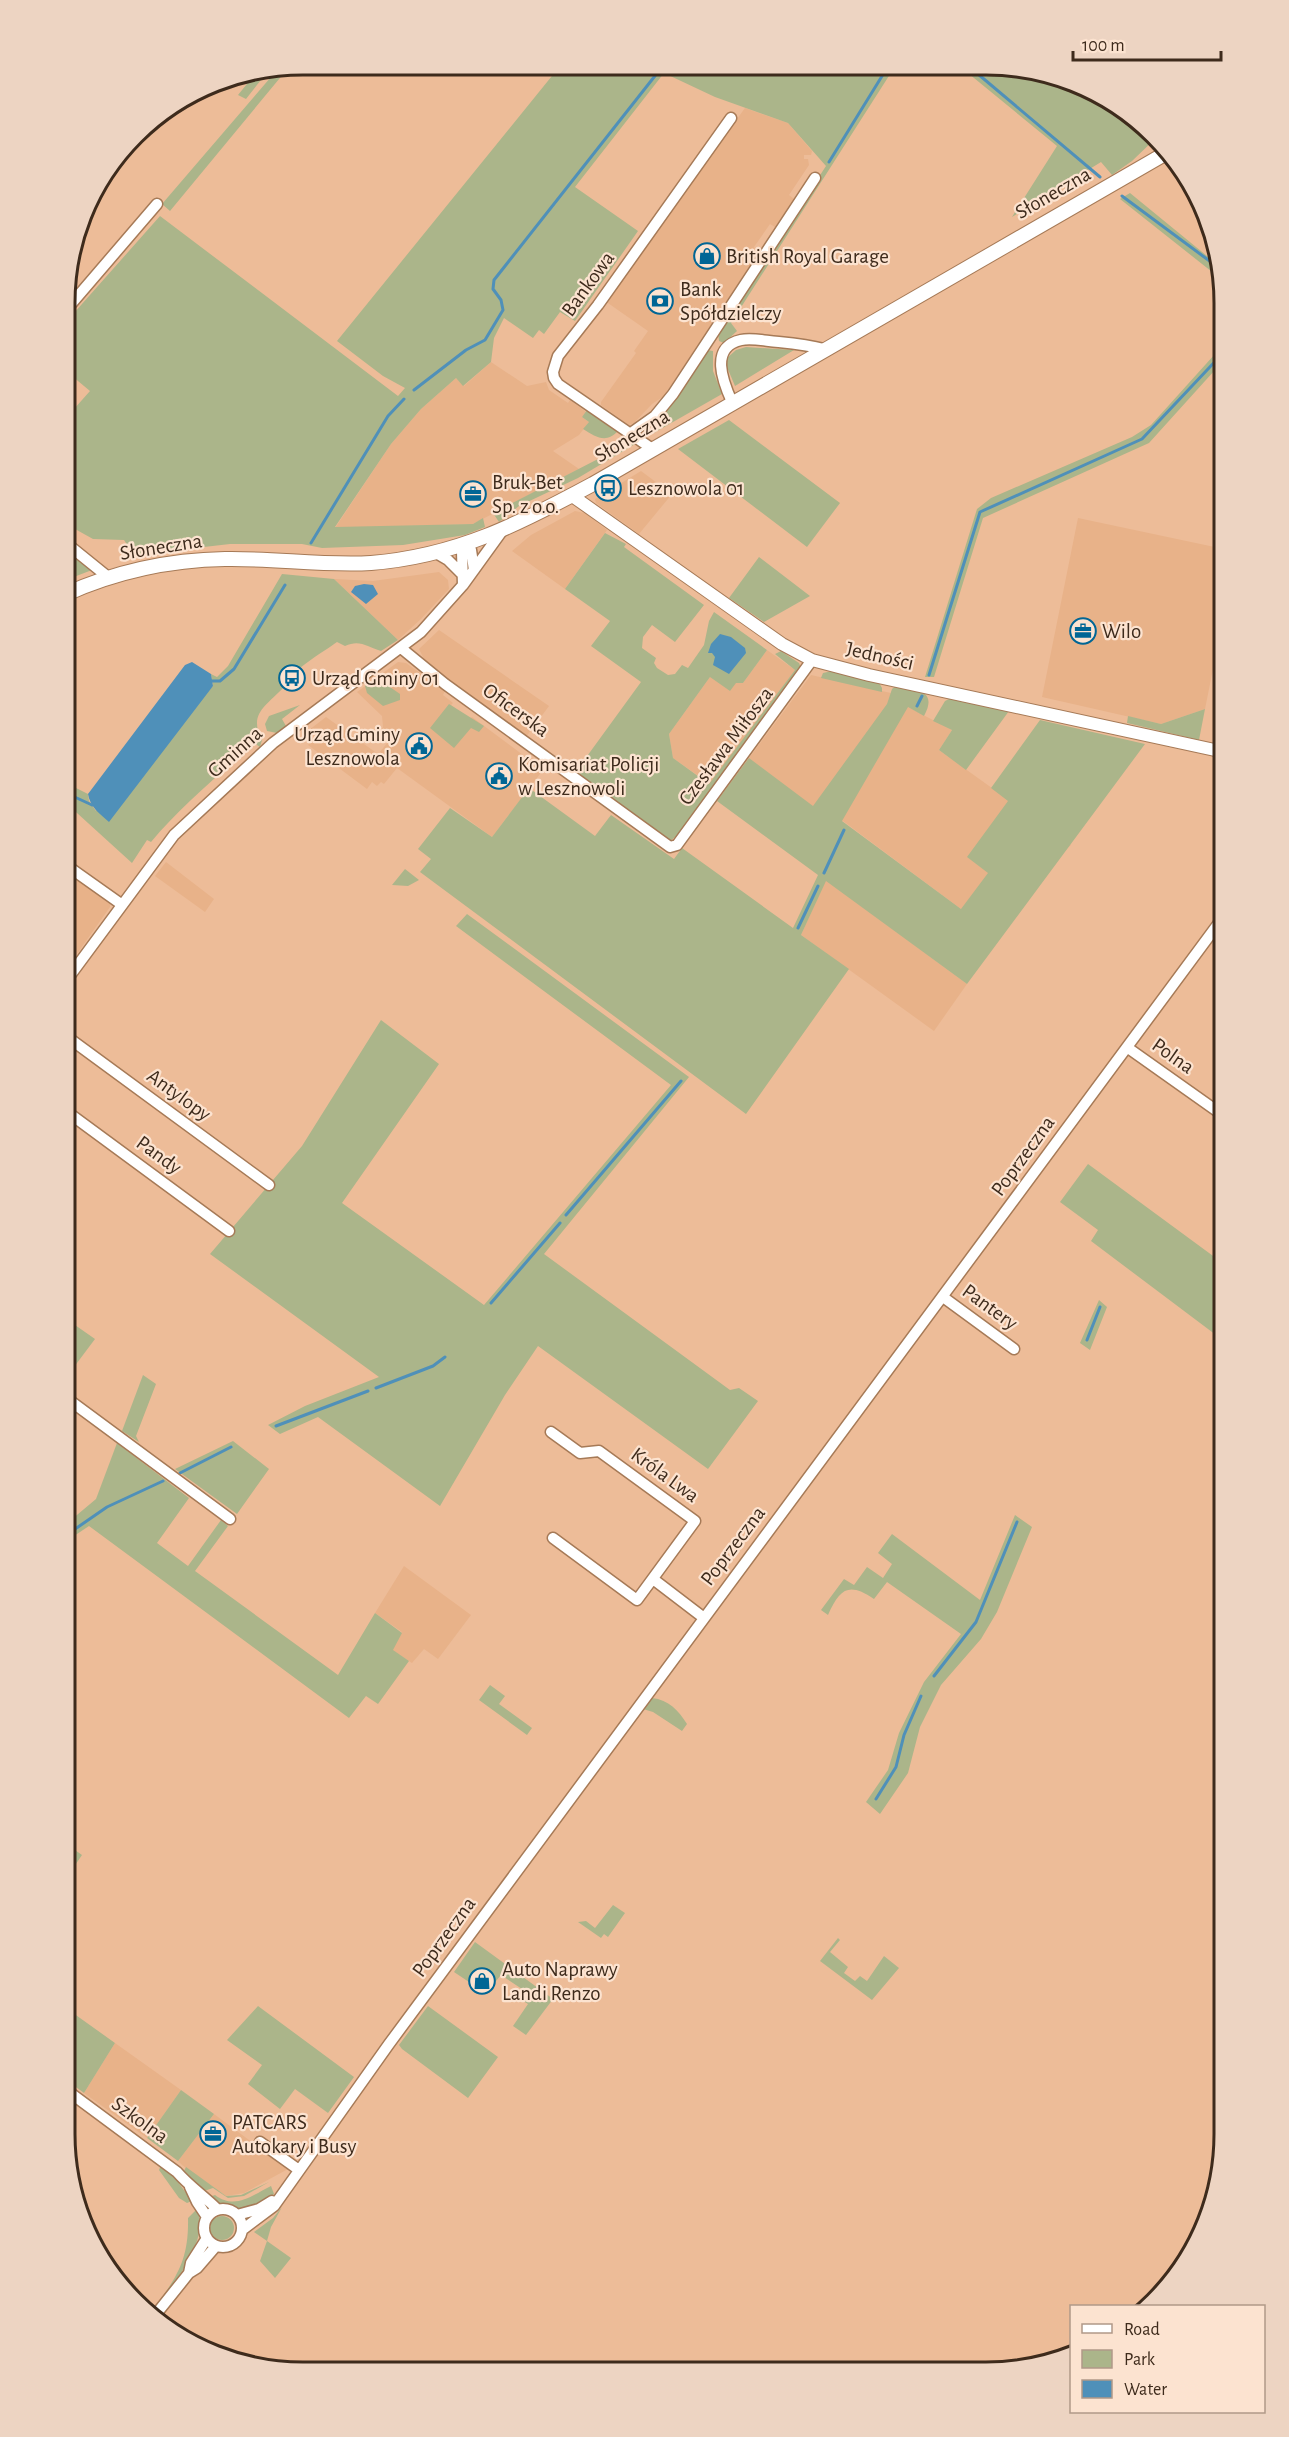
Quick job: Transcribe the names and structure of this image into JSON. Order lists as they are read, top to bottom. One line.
{"streets":{"main road":["Słoneczna"],"street":["Bankowa","Jedności","Oficerska","Czesława Miłosza","Gminna","Polna","Antylopy","Pandy","Poprzeczna","Pantery","Króla Lwa","Szkolna"]},"crossings":[["Słoneczna","Bankowa"],["Słoneczna","Jedności"],["Słoneczna","Gminna"],["Jedności","Czesława Miłosza"],["Oficerska","Czesława Miłosza"],["Oficerska","Gminna"],["Polna","Poprzeczna"],["Poprzeczna","Pantery"],["Poprzeczna","Szkolna"]],"places":{"shop":["British Royal Garage","Auto Naprawy Landi Renzo"],"bank":["Bank Spółdzielczy"],"bus stop":["Lesznowola 01","Urząd Gminy 01"],"office":["Bruk-Bet Sp. z o.o.","Wilo","PATCARS Autokary i Busy"],"public building":["Urząd Gminy Lesznowola","Komisariat Policji w Lesznowoli"]},"legend":["Road","Park","Water"],"scale_bar":"100 m"}
